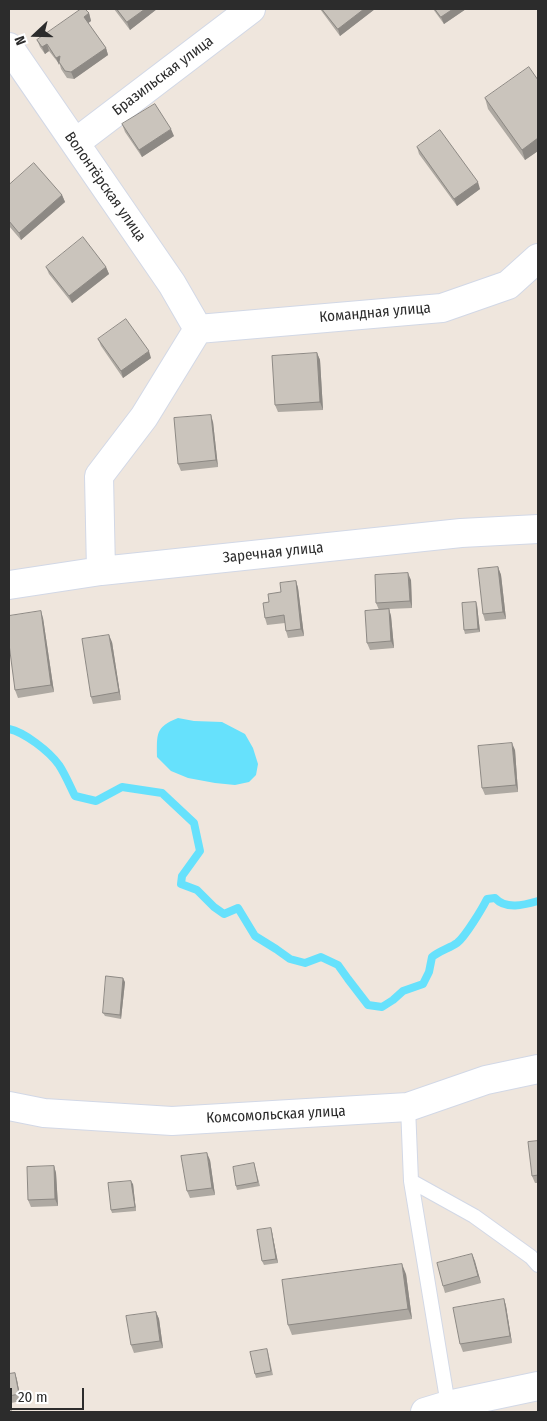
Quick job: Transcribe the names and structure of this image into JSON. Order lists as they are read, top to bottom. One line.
{"streets":{"street":["Бразильская улица","Волонтёрская улица","Командная улица","Заречная улица","Комсомольская улица"]},"crossings":[["Бразильская улица","Волонтёрская улица"],["Волонтёрская улица","Командная улица"]],"scale_bar":"20 m","north":"left"}
